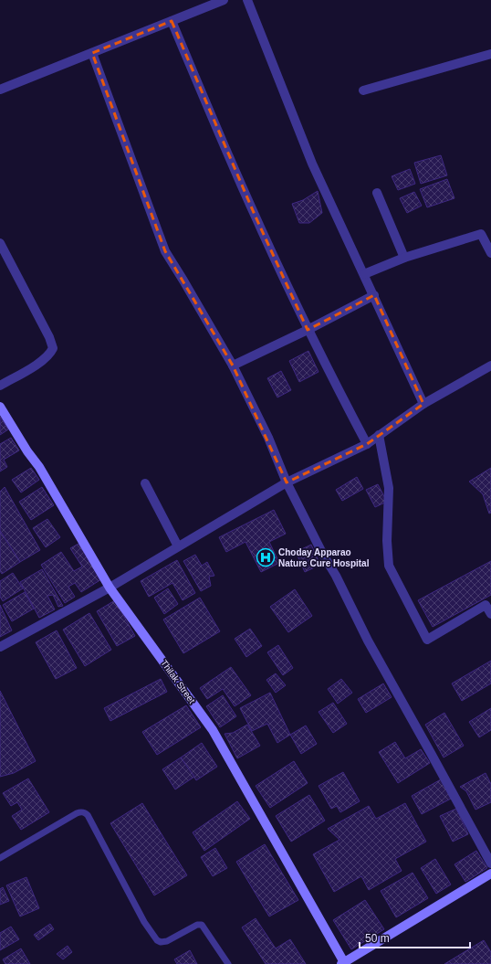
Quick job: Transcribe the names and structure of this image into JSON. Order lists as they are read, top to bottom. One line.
{"streets":{"street":["Thilak Street"]},"places":{"hospital":["Choday Apparao Nature Cure Hospital"]},"scale_bar":"50 m"}
